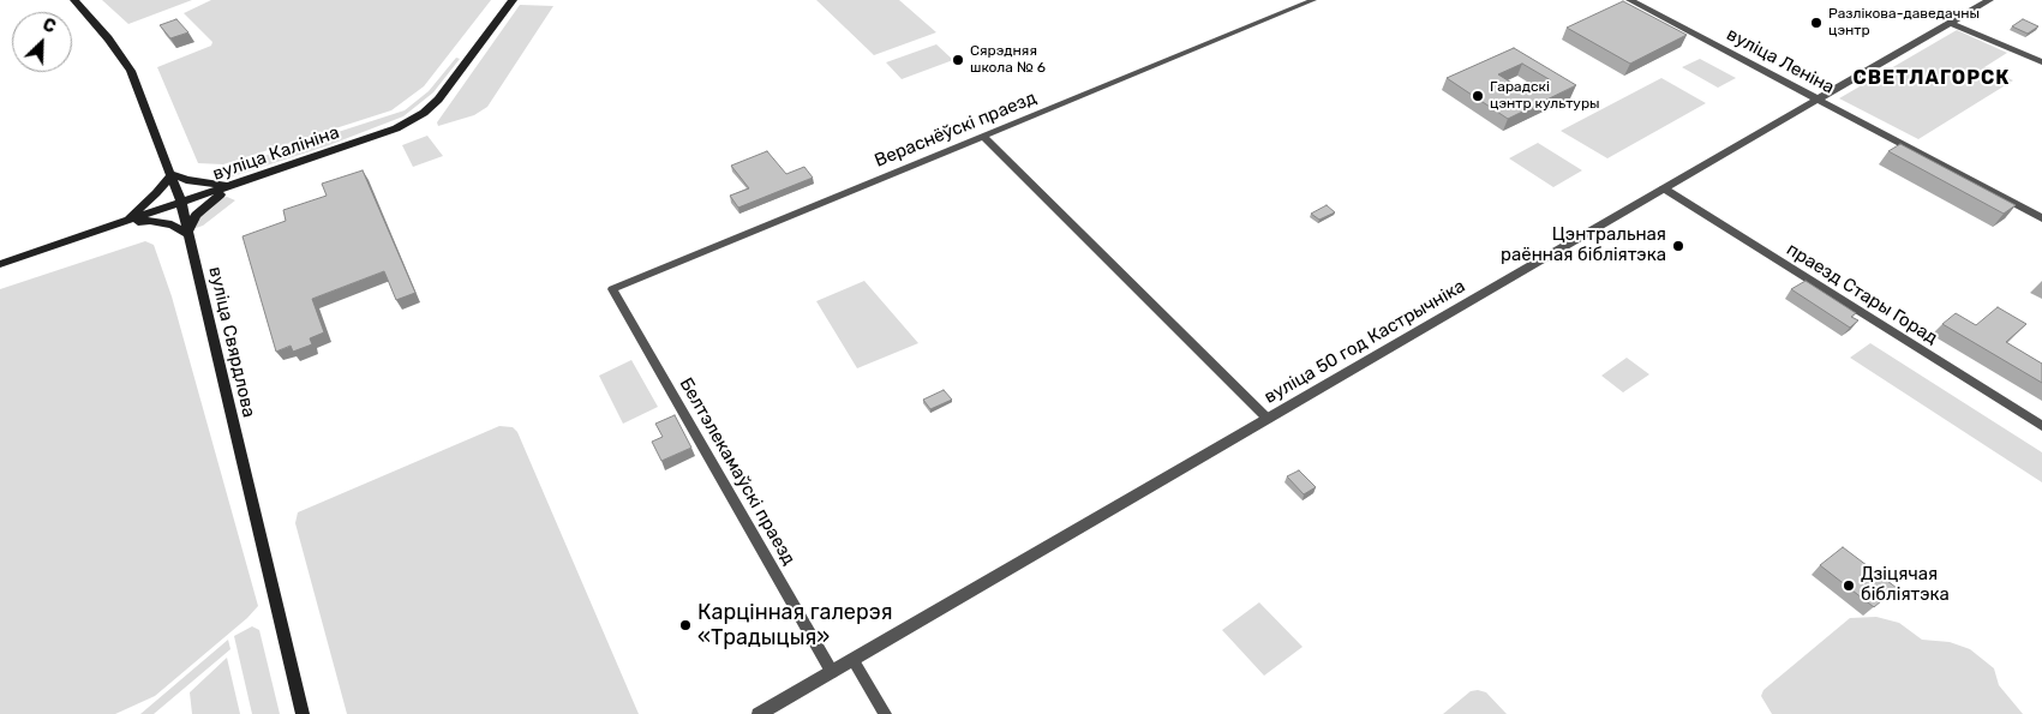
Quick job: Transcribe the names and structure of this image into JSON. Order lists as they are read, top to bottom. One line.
{"streets":{"main road":["вуліца Калініна","вуліца Свярдлова"],"street":["вуліца Леніна","Вераснёўскі праезд","праезд Стары Горад","вуліца 50 год Кастрычніка","Белтэлекамаўскі праезд"]},"crossings":[["вуліца Леніна","вуліца 50 год Кастрычніка"],["Вераснёўскі праезд","Белтэлекамаўскі праезд"],["вуліца Калініна","вуліца Свярдлова"],["праезд Стары Горад","вуліца 50 год Кастрычніка"],["вуліца 50 год Кастрычніка","Белтэлекамаўскі праезд"]],"districts":["СВЕТЛАГОРСК"],"places":["Разлікова-даведачны цэнтр","Сярэдняя школа № 6","Гарадскі цэнтр культуры","Цэнтральная раённая бібліятэка","Дзіцячая бібліятэка","Карцінная галерэя «Традыцыя»"],"north":"top right"}
